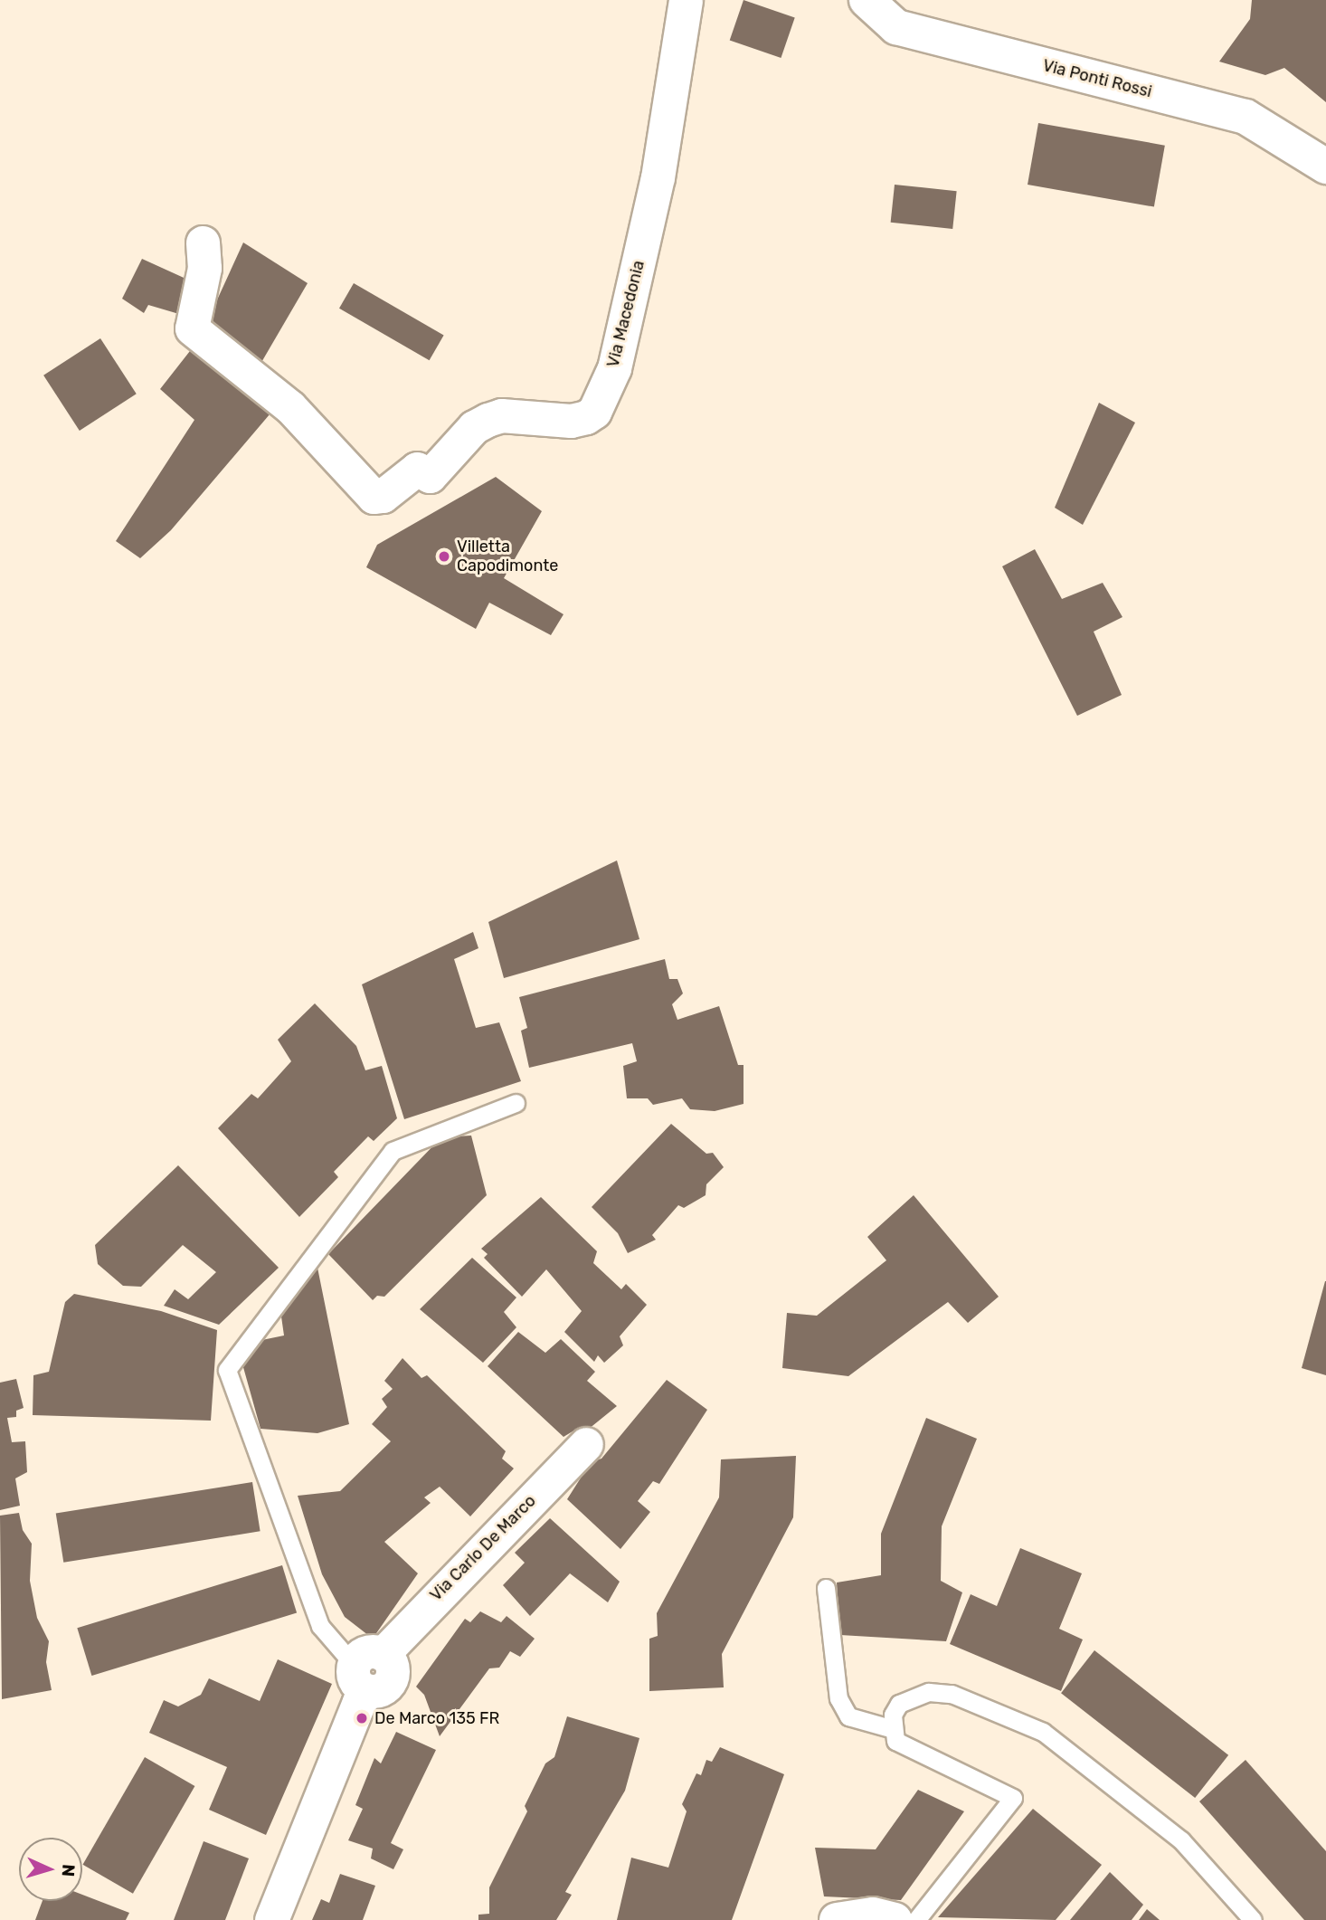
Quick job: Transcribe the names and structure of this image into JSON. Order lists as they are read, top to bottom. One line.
{"streets":{"street":["Via Ponti Rossi","Via Macedonia","Via Carlo De Marco"]},"places":["Villetta Capodimonte","De Marco 135 FR"],"north":"right"}
